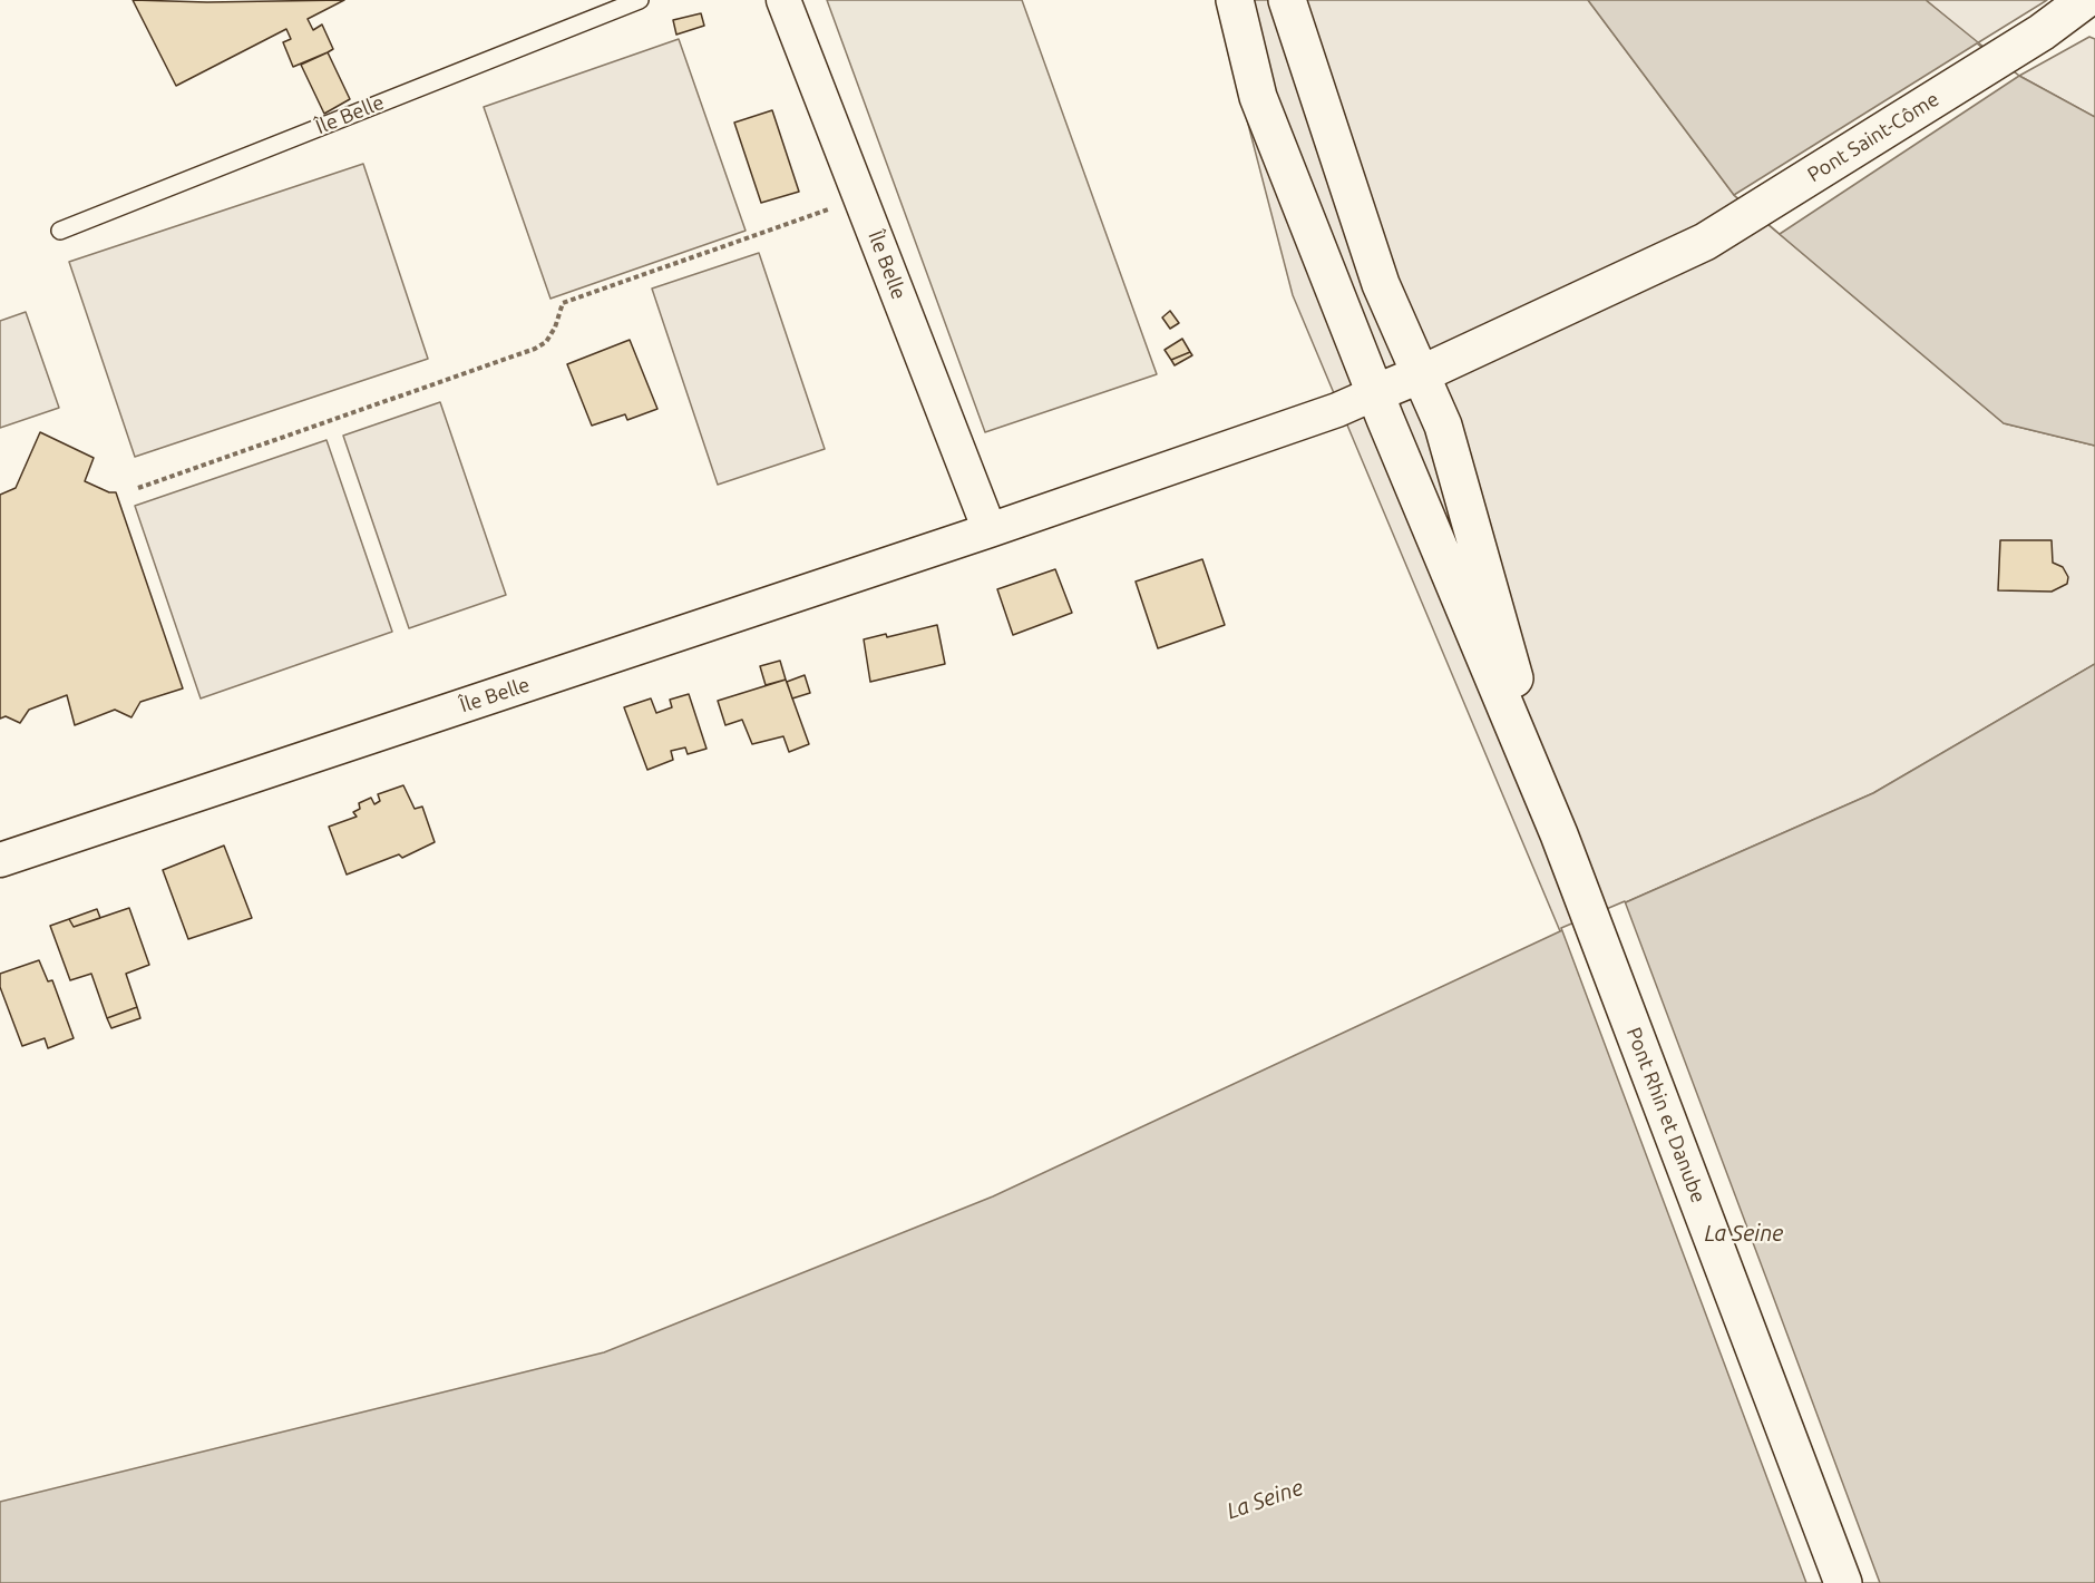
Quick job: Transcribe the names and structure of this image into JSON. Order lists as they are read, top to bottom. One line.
{"streets":{"main road":["Pont Saint-Côme","Pont Rhin et Danube"],"street":["Île Belle"]},"crossings":[["Île Belle","Pont Saint-Côme"]],"water":["La Seine"]}
